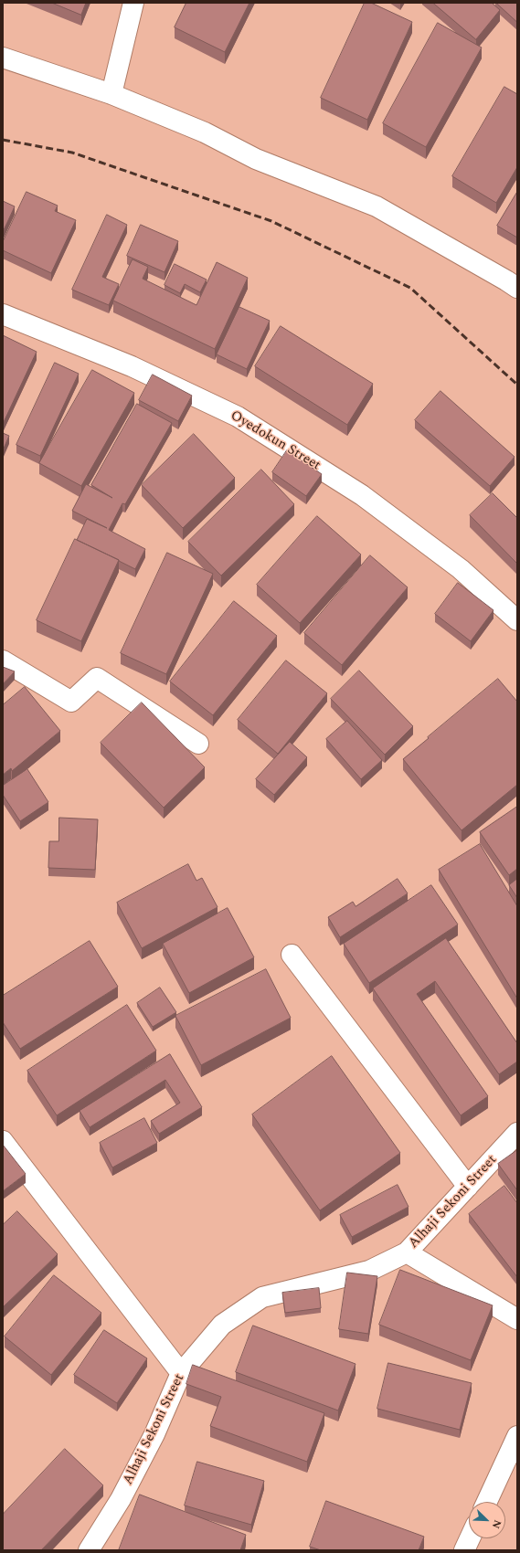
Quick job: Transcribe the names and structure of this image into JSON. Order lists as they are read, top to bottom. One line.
{"streets":{"street":["Oyedokun Street","Alhaji Sekoni Street"]},"north":"bottom right"}
